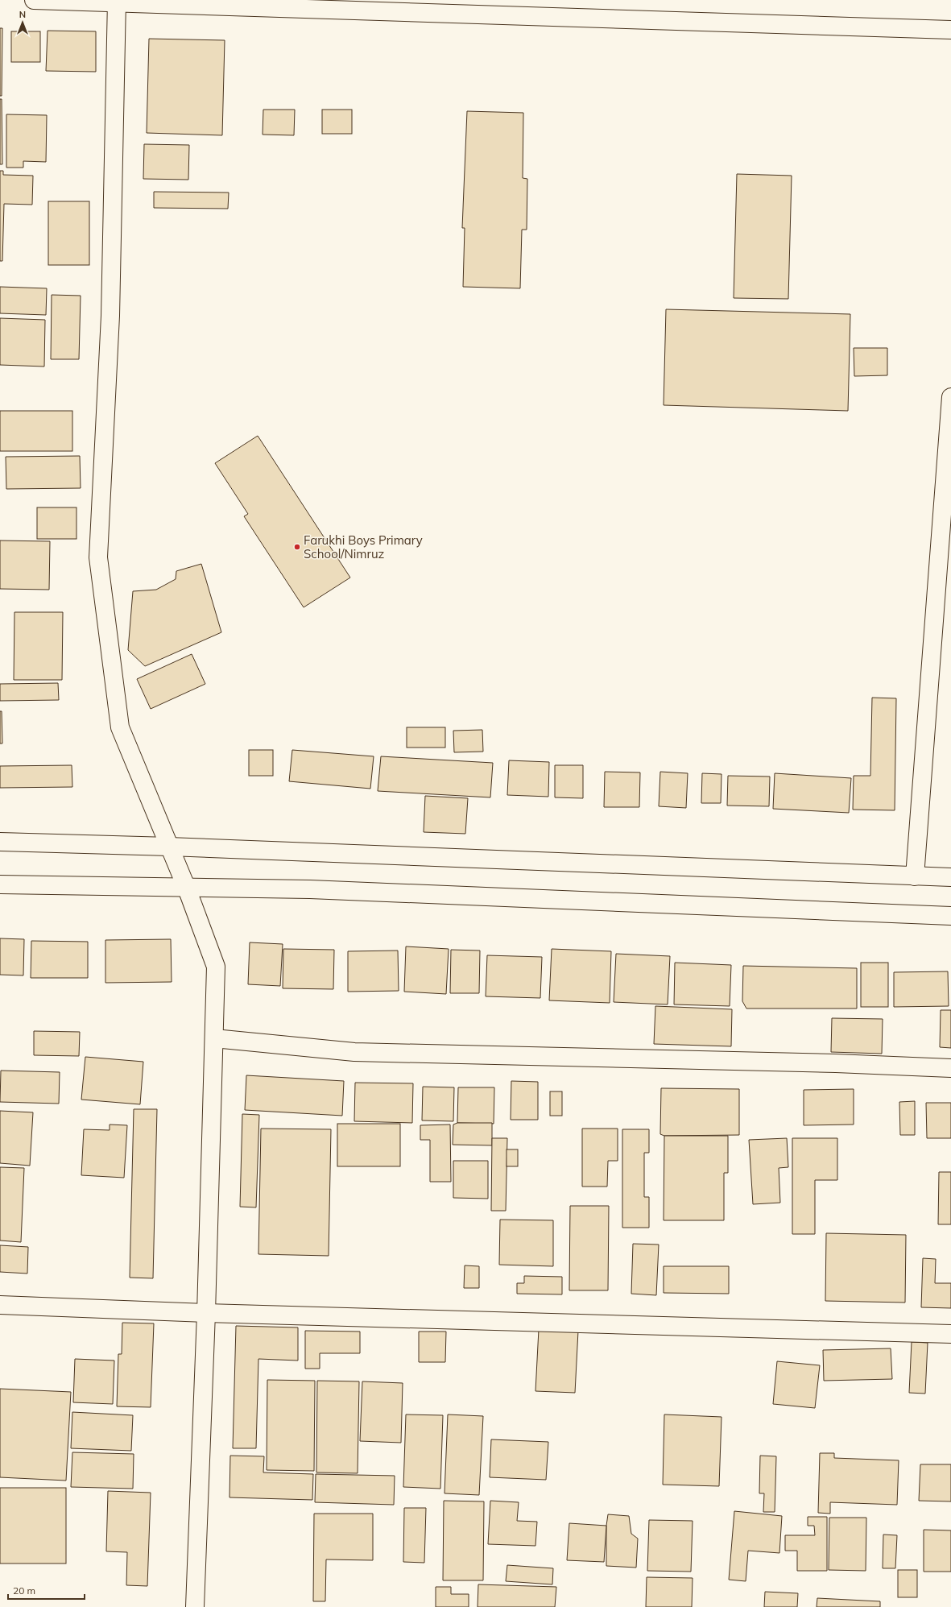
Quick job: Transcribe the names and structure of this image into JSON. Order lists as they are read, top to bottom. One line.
{"places":["Farukhi Boys Primary School/Nimruz"],"scale_bar":"20 m","north":"top"}
